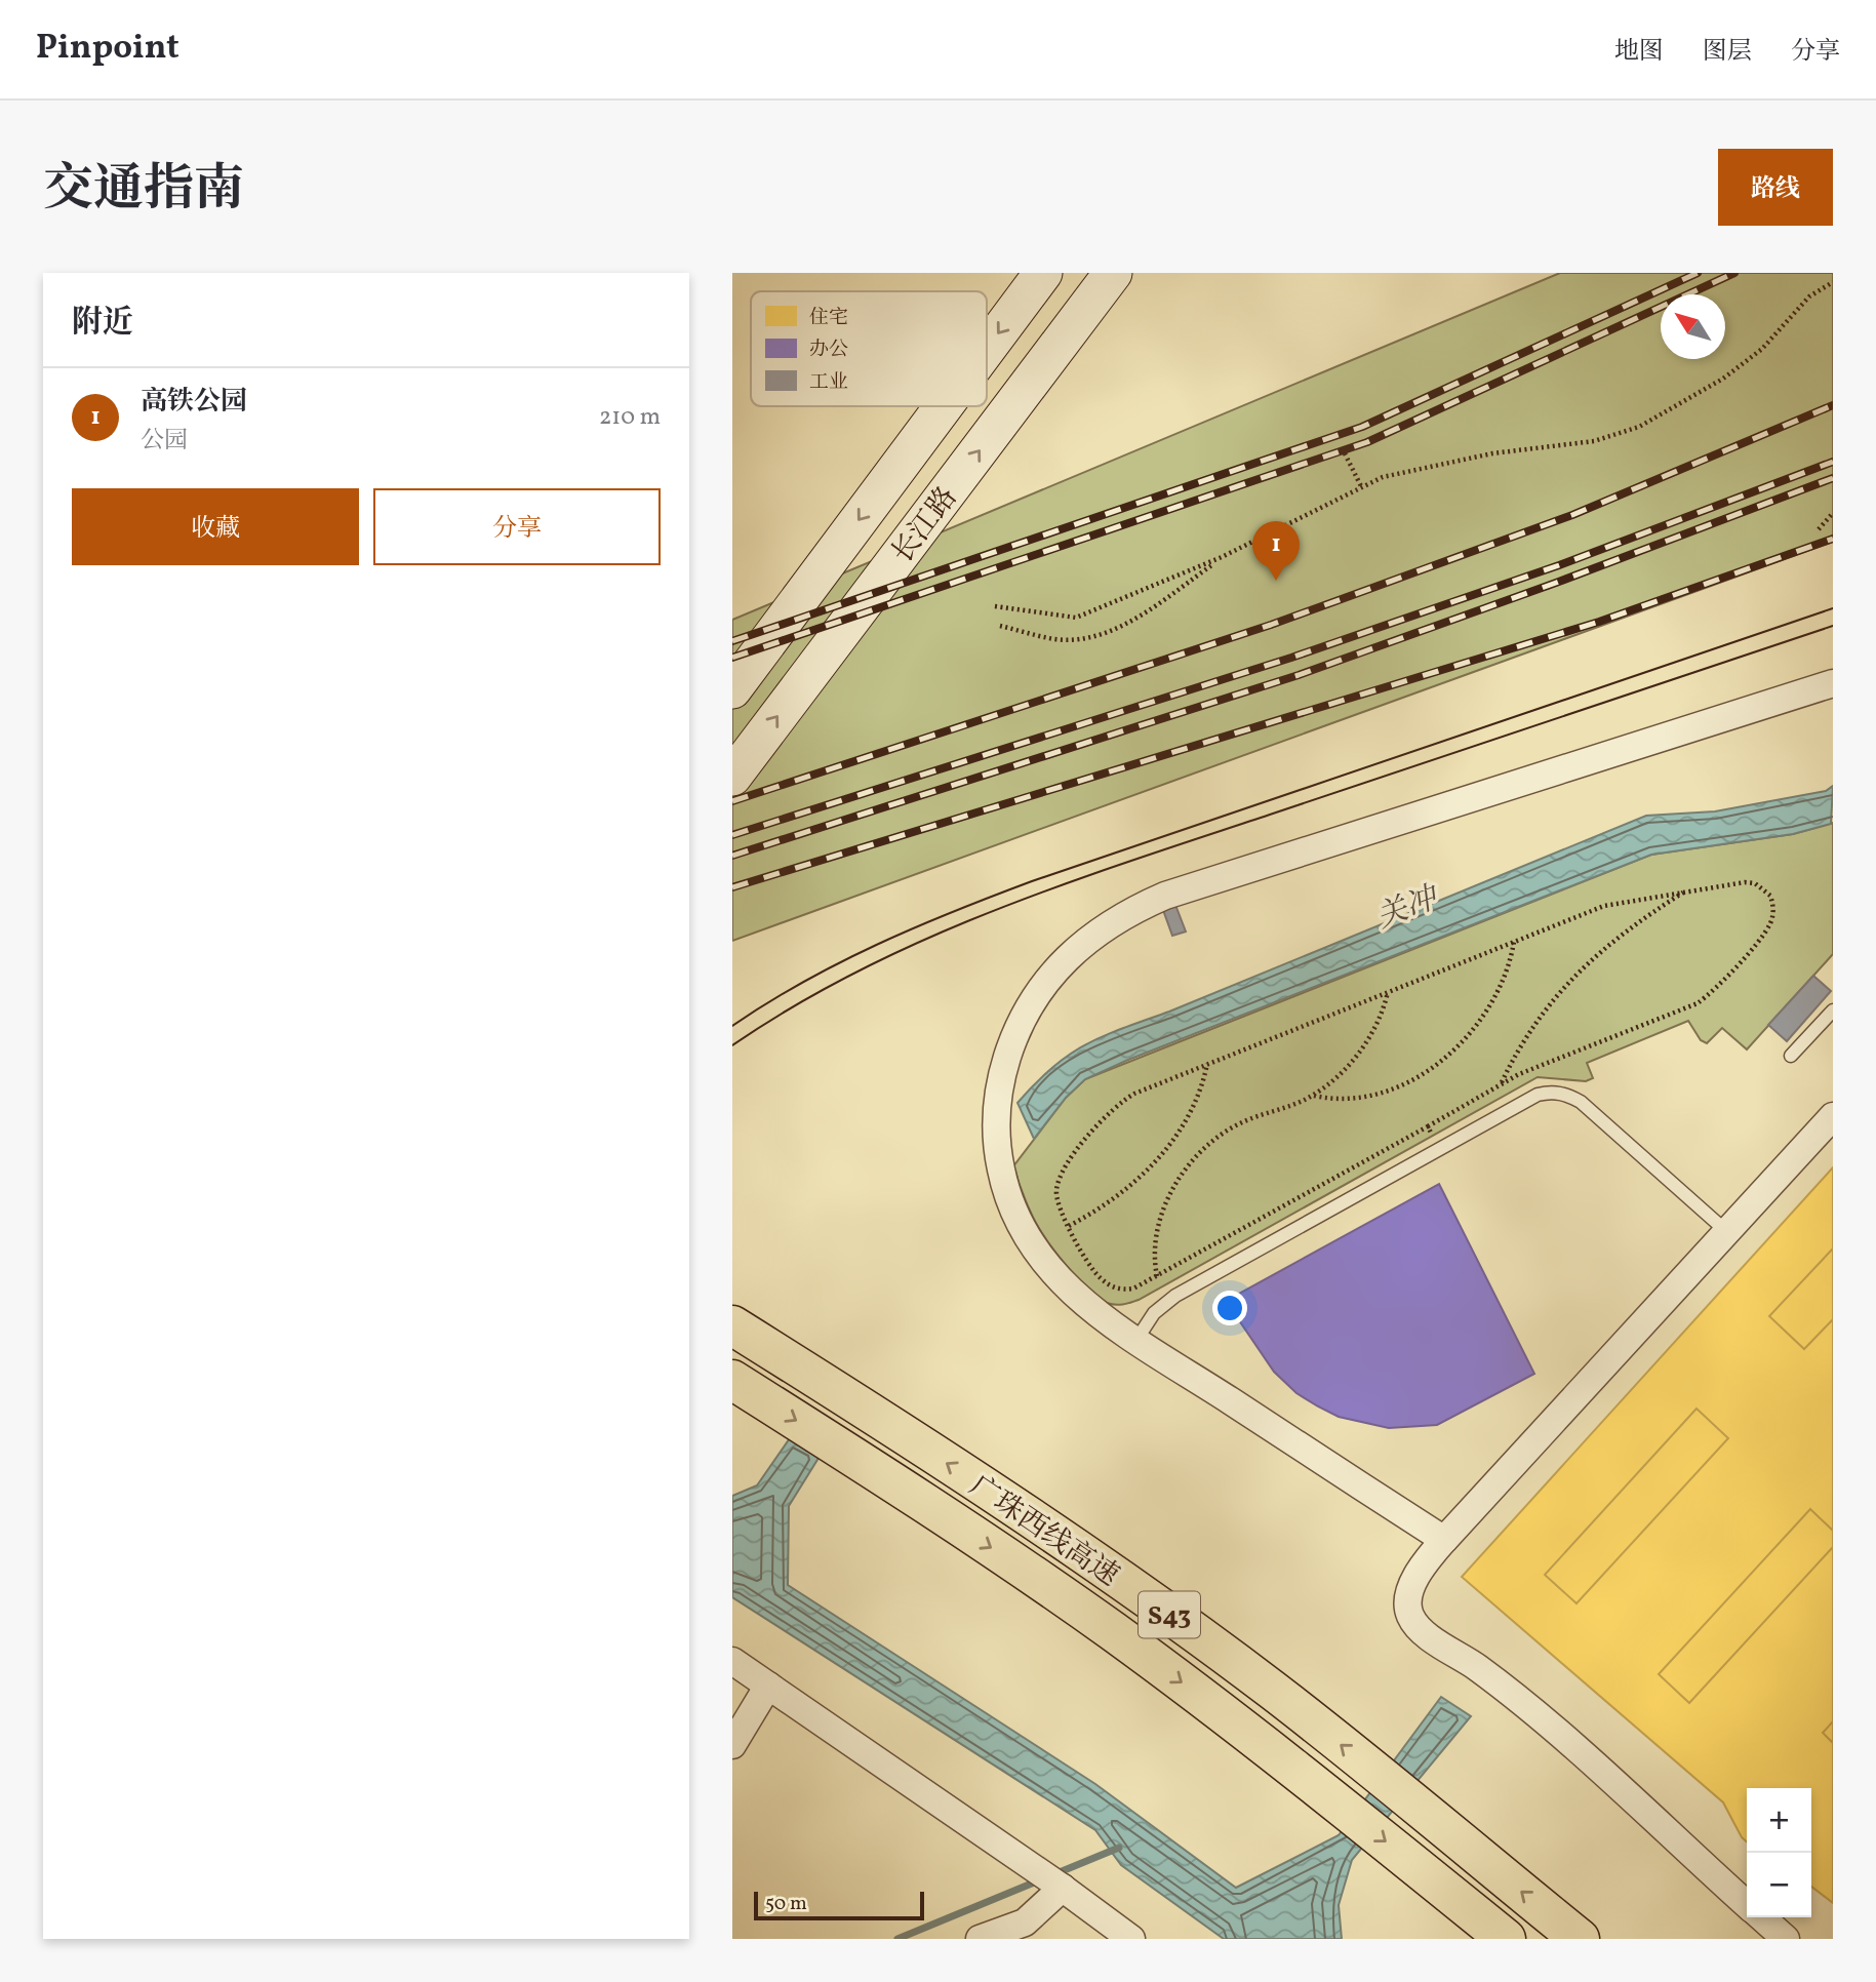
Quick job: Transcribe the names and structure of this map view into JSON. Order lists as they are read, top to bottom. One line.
{"streets":{"highway":["广珠西线高速","S43"],"main road":["长江路"]},"water":["关冲"],"legend":["住宅","办公","工业"],"scale_bar":"50 m","north":"top left","page":{"header":"Pinpoint","nav":["地图","图层","分享"],"title":"交通指南","buttons":["路线",["收藏","分享"]],"heading":"附近","list":[{"mark":"1","name":"高铁公园","note":"公园","value":"210 m"}],"pins":"1","map_buttons":["+","−"],"scale":"50 m"}}
